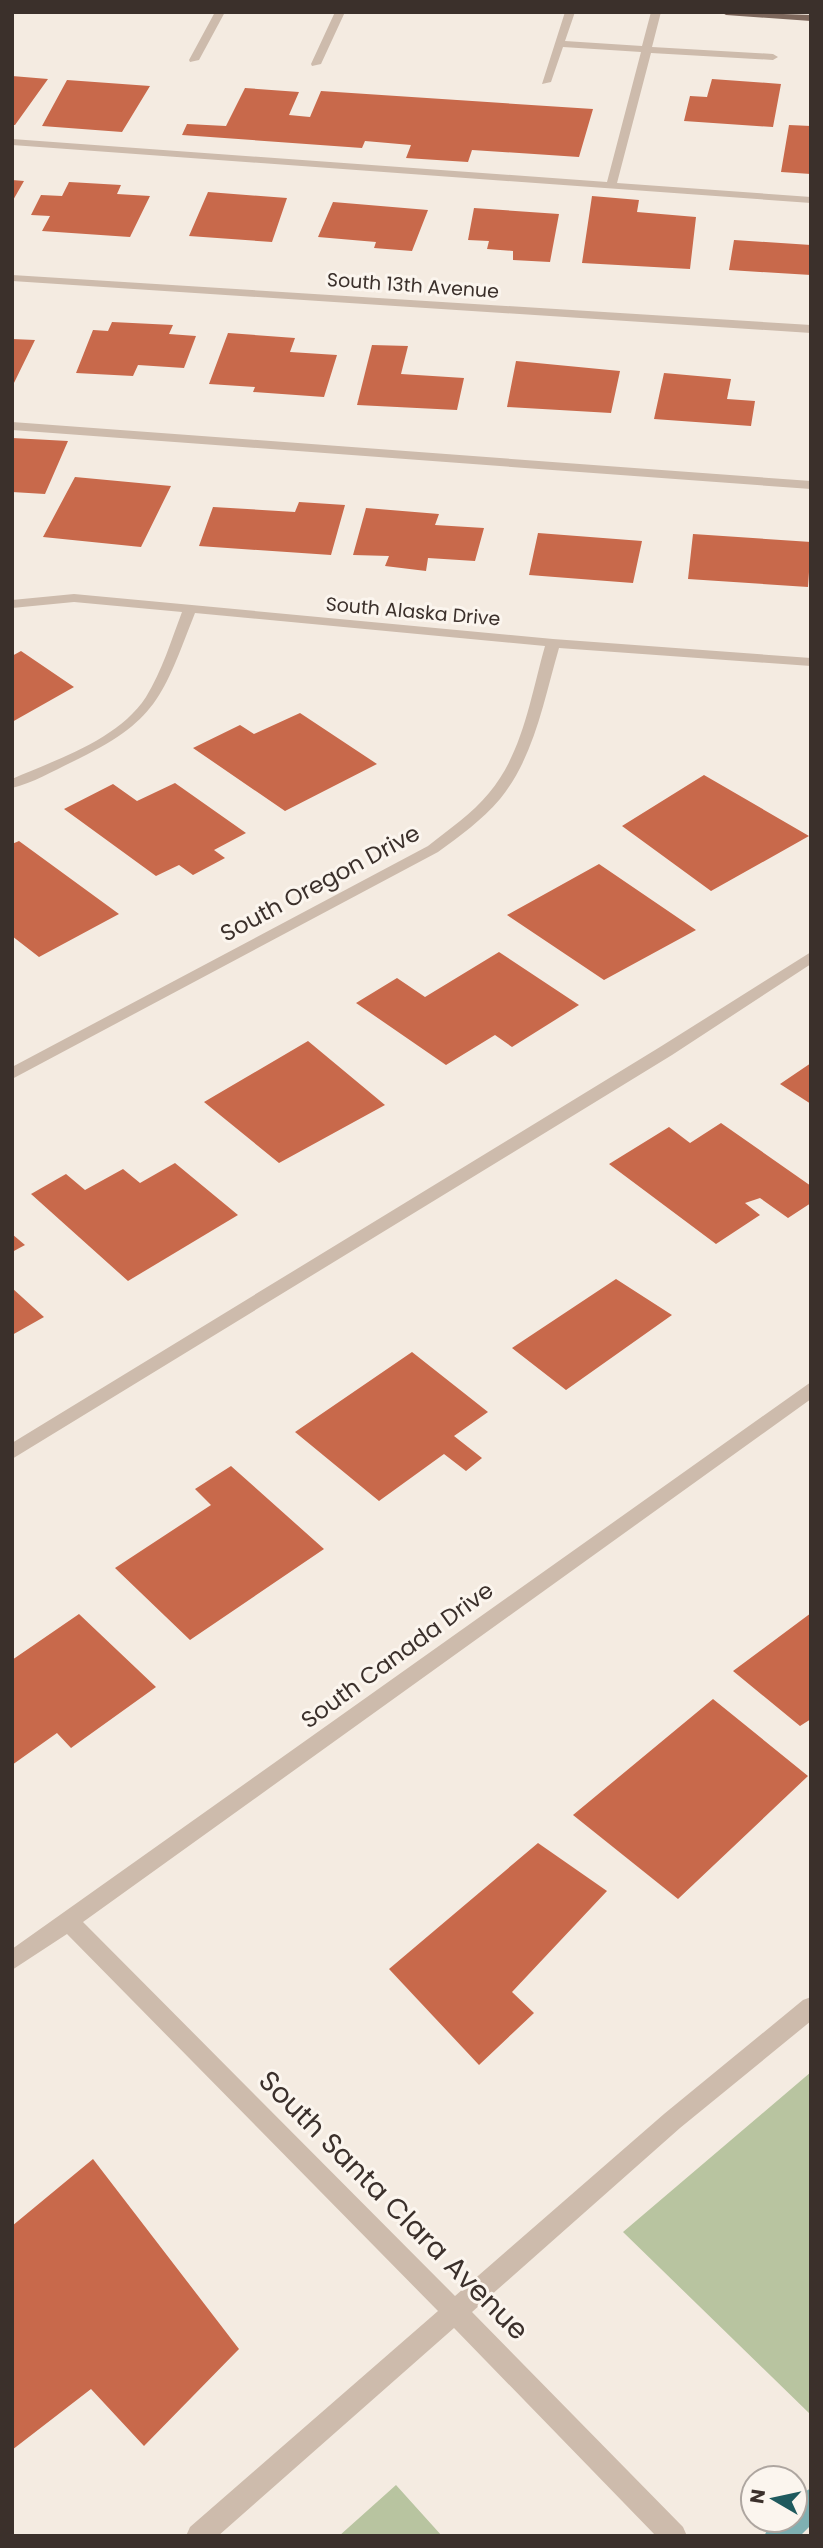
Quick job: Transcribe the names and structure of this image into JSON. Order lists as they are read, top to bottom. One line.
{"streets":{"street":["South 13th Avenue","South Alaska Drive","South Oregon Drive","South Canada Drive","South Santa Clara Avenue"]},"crossings":[["South Alaska Drive","South Oregon Drive"],["South Canada Drive","South Santa Clara Avenue"]],"north":"left"}
